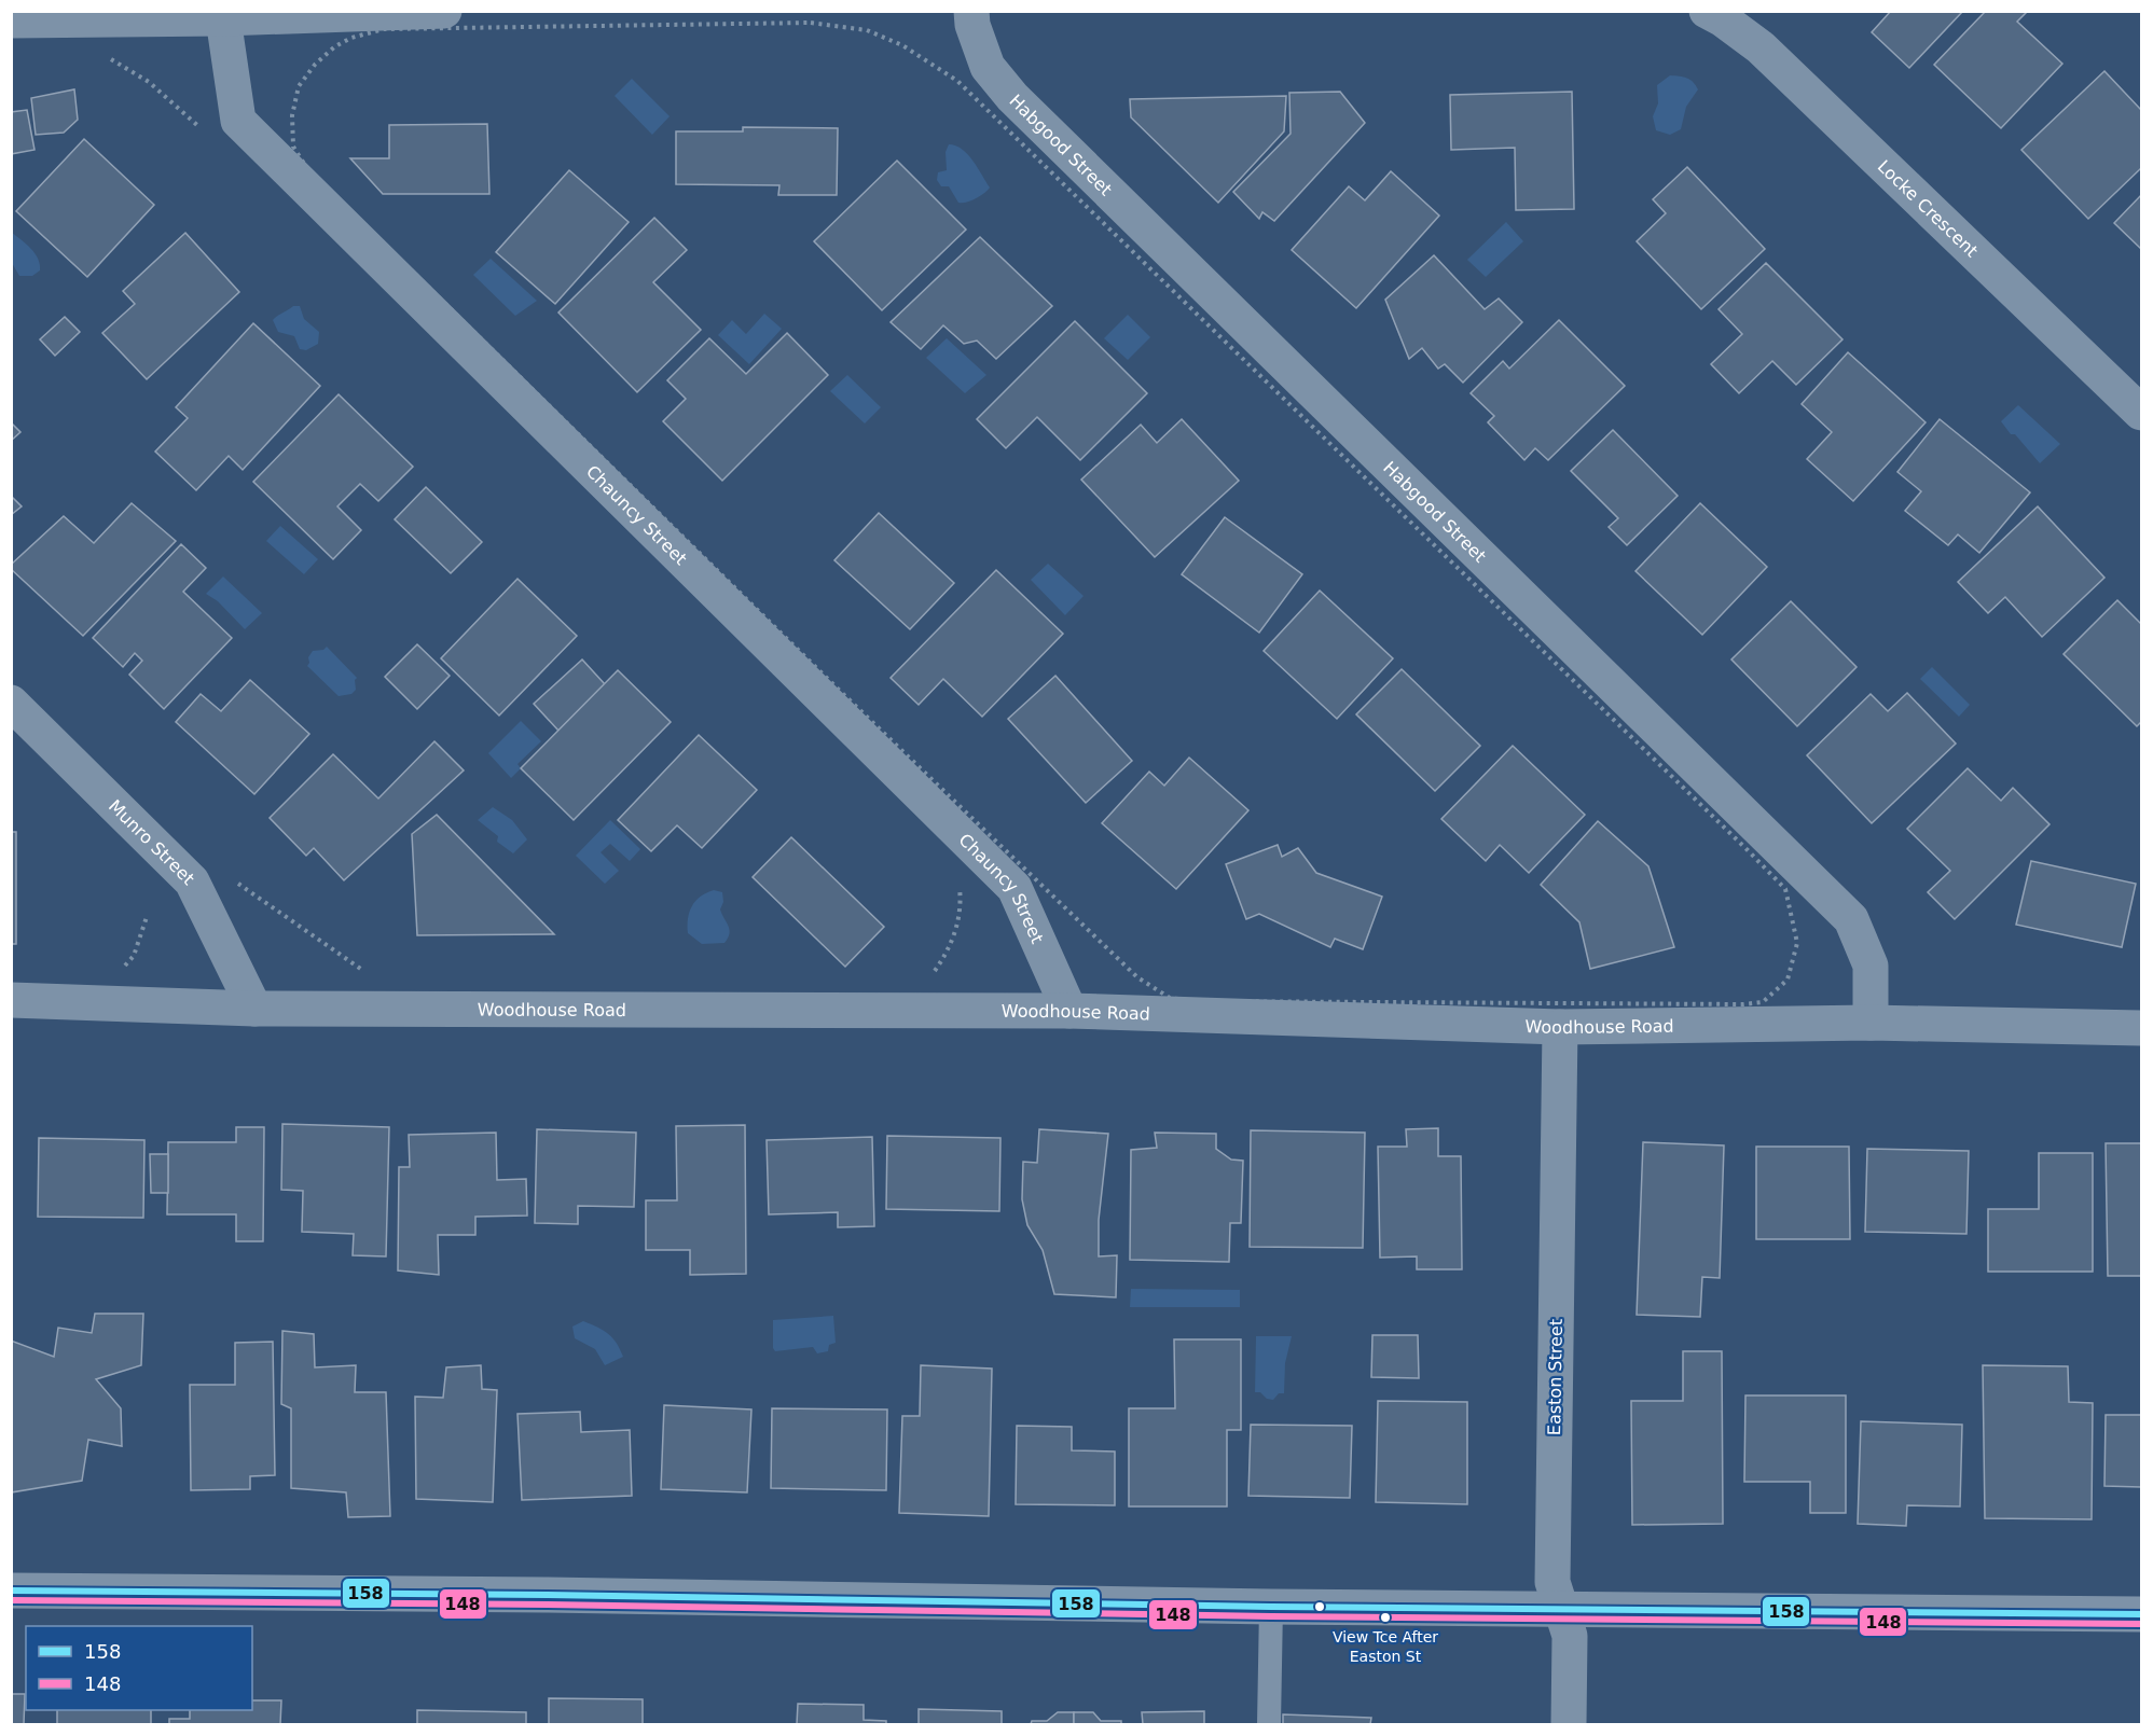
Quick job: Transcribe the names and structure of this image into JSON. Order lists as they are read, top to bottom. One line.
{"streets":{"street":["Habgood Street","Locke Crescent","Chauncy Street","Munro Street","Woodhouse Road","Easton Street"]},"crossings":[["Habgood Street","Woodhouse Road"],["Chauncy Street","Woodhouse Road"],["Munro Street","Woodhouse Road"],["Woodhouse Road","Easton Street"]],"places":["View Tce After Easton St"],"lines":["transit line 158","transit line 148"],"legend":["158","148"]}
